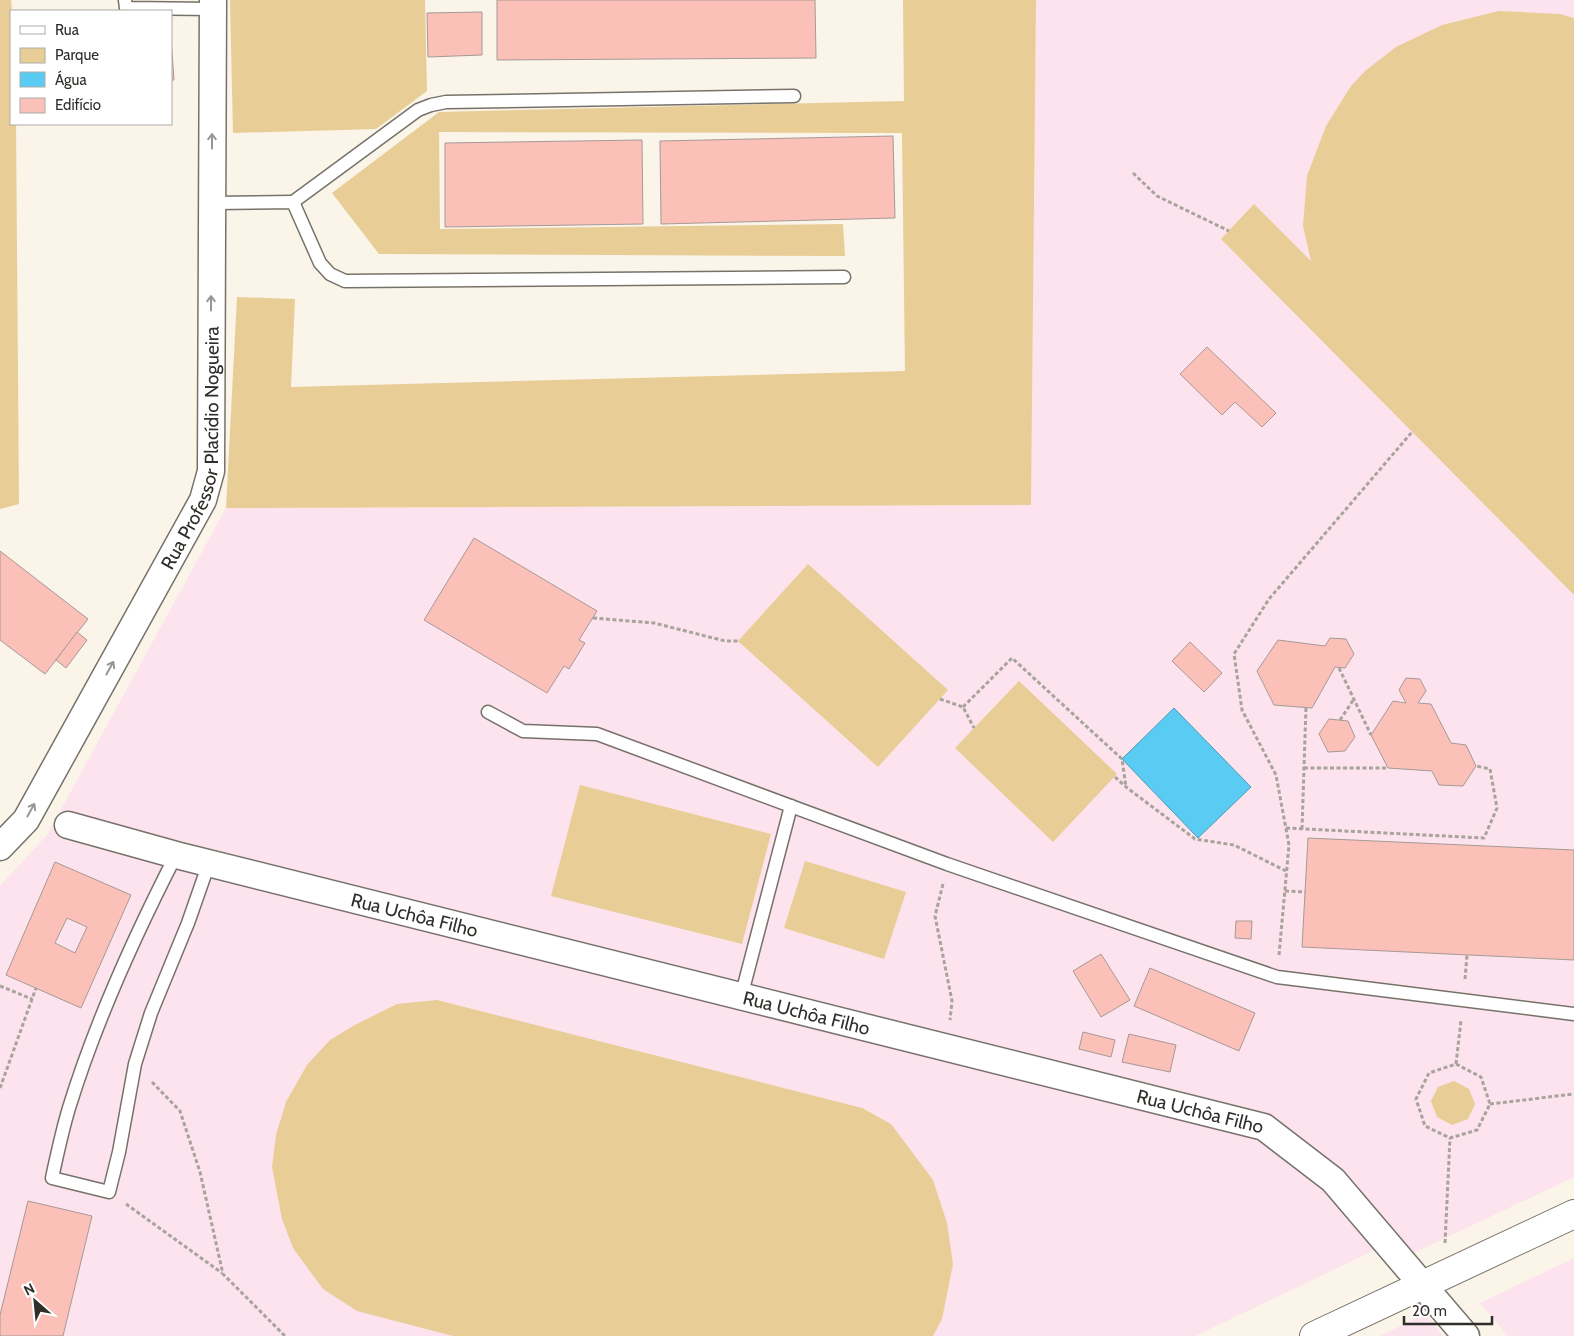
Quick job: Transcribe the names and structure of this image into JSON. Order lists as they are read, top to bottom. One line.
{"streets":{"street":["Rua Professor Placídio Nogueira","Rua Uchôa Filho"]},"one_way":["Rua Professor Placídio Nogueira"],"legend":["Rua","Parque","Água","Edifício"],"scale_bar":"20 m","north":"top left"}
